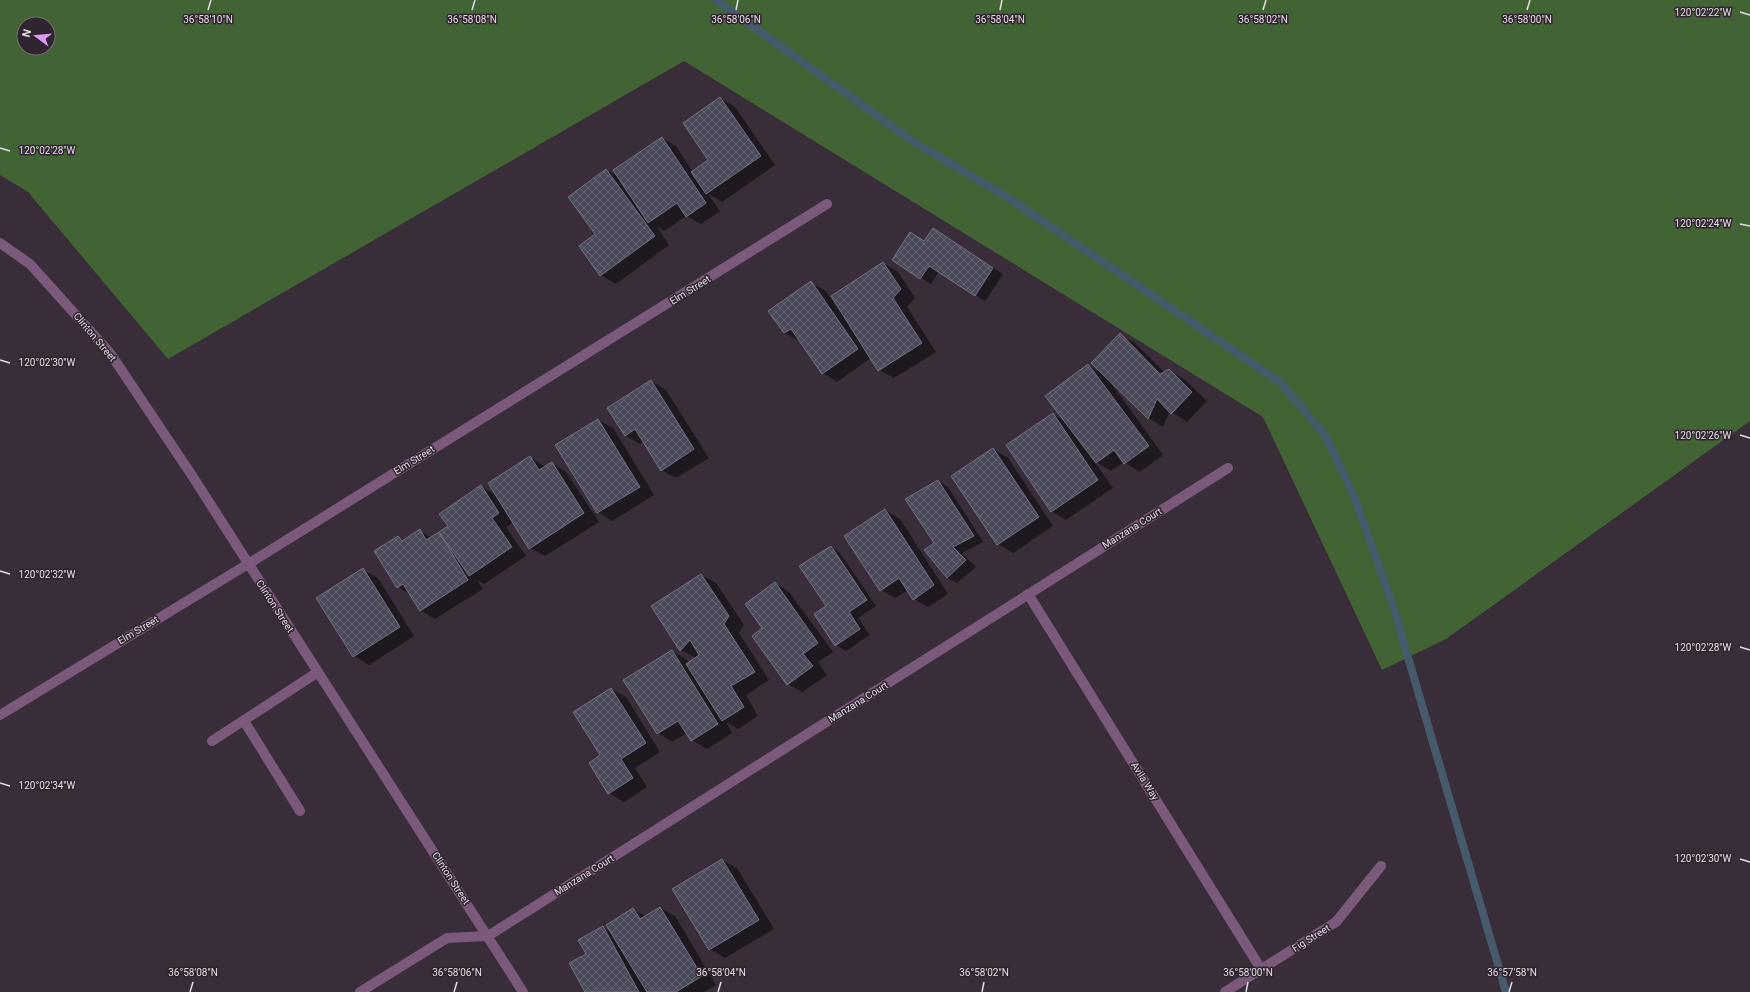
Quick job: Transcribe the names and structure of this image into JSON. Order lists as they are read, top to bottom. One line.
{"streets":{"street":["Elm Street","Clinton Street","Manzana Court","Avila Way","Fig Street"]},"crossings":[["Elm Street","Clinton Street"],["Clinton Street","Manzana Court"],["Manzana Court","Avila Way"],["Avila Way","Fig Street"]],"north":"left","coordinates":["120°02'22\"W","36°58'10\"N","36°58'08\"N","36°58'06\"N","36°58'04\"N","36°58'02\"N","36°58'00\"N","120°02'28\"W","120°02'24\"W","120°02'30\"W","120°02'26\"W","120°02'32\"W","120°02'34\"W","36°57'58\"N"]}
